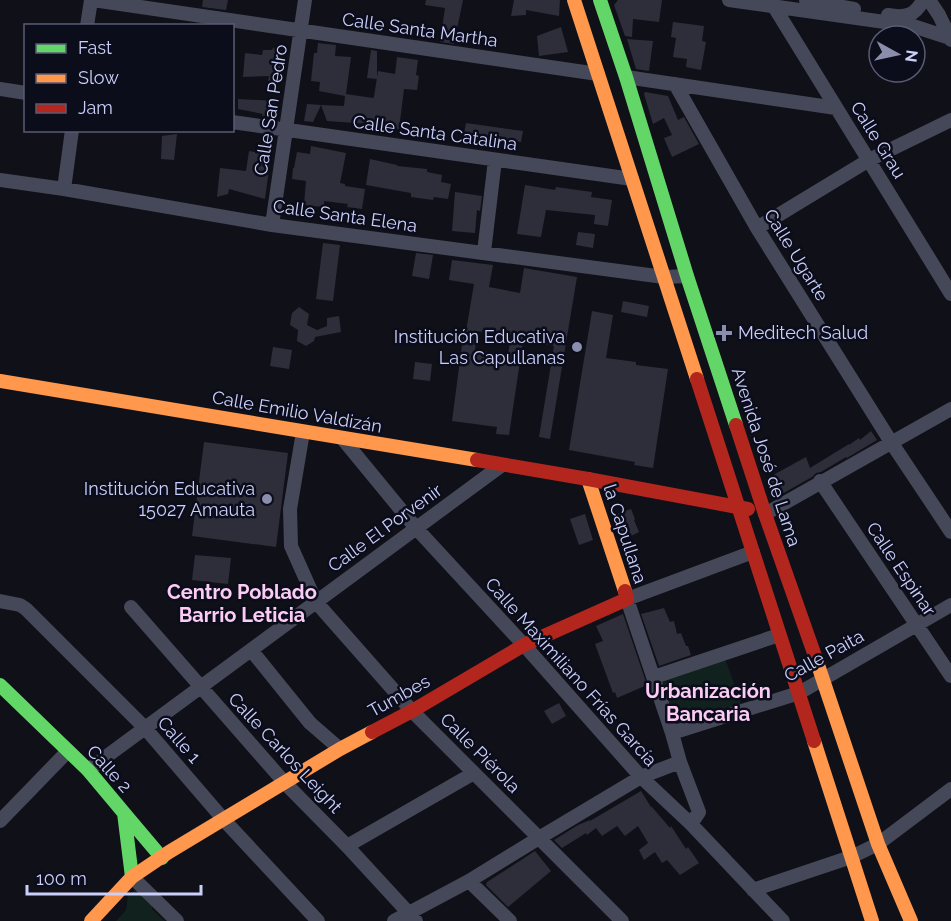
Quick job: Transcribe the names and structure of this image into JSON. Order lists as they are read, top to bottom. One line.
{"streets":{"main road":["Calle Emilio Valdizán","Avenida José de Lama","la Capullana","Tumbes","Calle 2"],"street":["Calle Santa Martha","Calle San Pedro","Calle Santa Catalina","Calle Grau","Calle Santa Elena","Calle Ugarte","Calle El Porvenir","Calle Espinar","Calle Paita","Calle Maximiliano Frías García","Calle 1","Calle Carlos Leight","Calle Piérola"]},"crossings":[["Calle Santa Martha","Calle San Pedro"],["Calle San Pedro","Calle Santa Catalina"],["Calle San Pedro","Calle Santa Elena"],["Calle Santa Elena","Avenida José de Lama"],["Calle Emilio Valdizán","Avenida José de Lama"],["Calle Emilio Valdizán","Calle El Porvenir"],["Calle Emilio Valdizán","la Capullana"],["Calle Emilio Valdizán","Calle Maximiliano Frías García"],["Calle Emilio Valdizán","Calle Piérola"],["Avenida José de Lama","Calle Paita"],["Calle El Porvenir","Calle Maximiliano Frías García"],["Calle El Porvenir","Calle 1"],["Calle El Porvenir","Calle Carlos Leight"],["Calle El Porvenir","Calle Piérola"],["Calle El Porvenir","Calle 2"],["la Capullana","Tumbes"],["Calle Espinar","Calle Paita"],["Calle Maximiliano Frías García","Tumbes"],["Tumbes","Calle 1"],["Tumbes","Calle Carlos Leight"],["Tumbes","Calle Piérola"],["Tumbes","Calle 2"]],"districts":["Centro Poblado Barrio Leticia","Urbanización Bancaria"],"places":{"health":["Meditech Salud"],"other":["Institución Educativa Las Capullanas","Institución Educativa 15027 Amauta"]},"legend":["Fast","Slow","Jam"],"scale_bar":"100 m","north":"right"}
